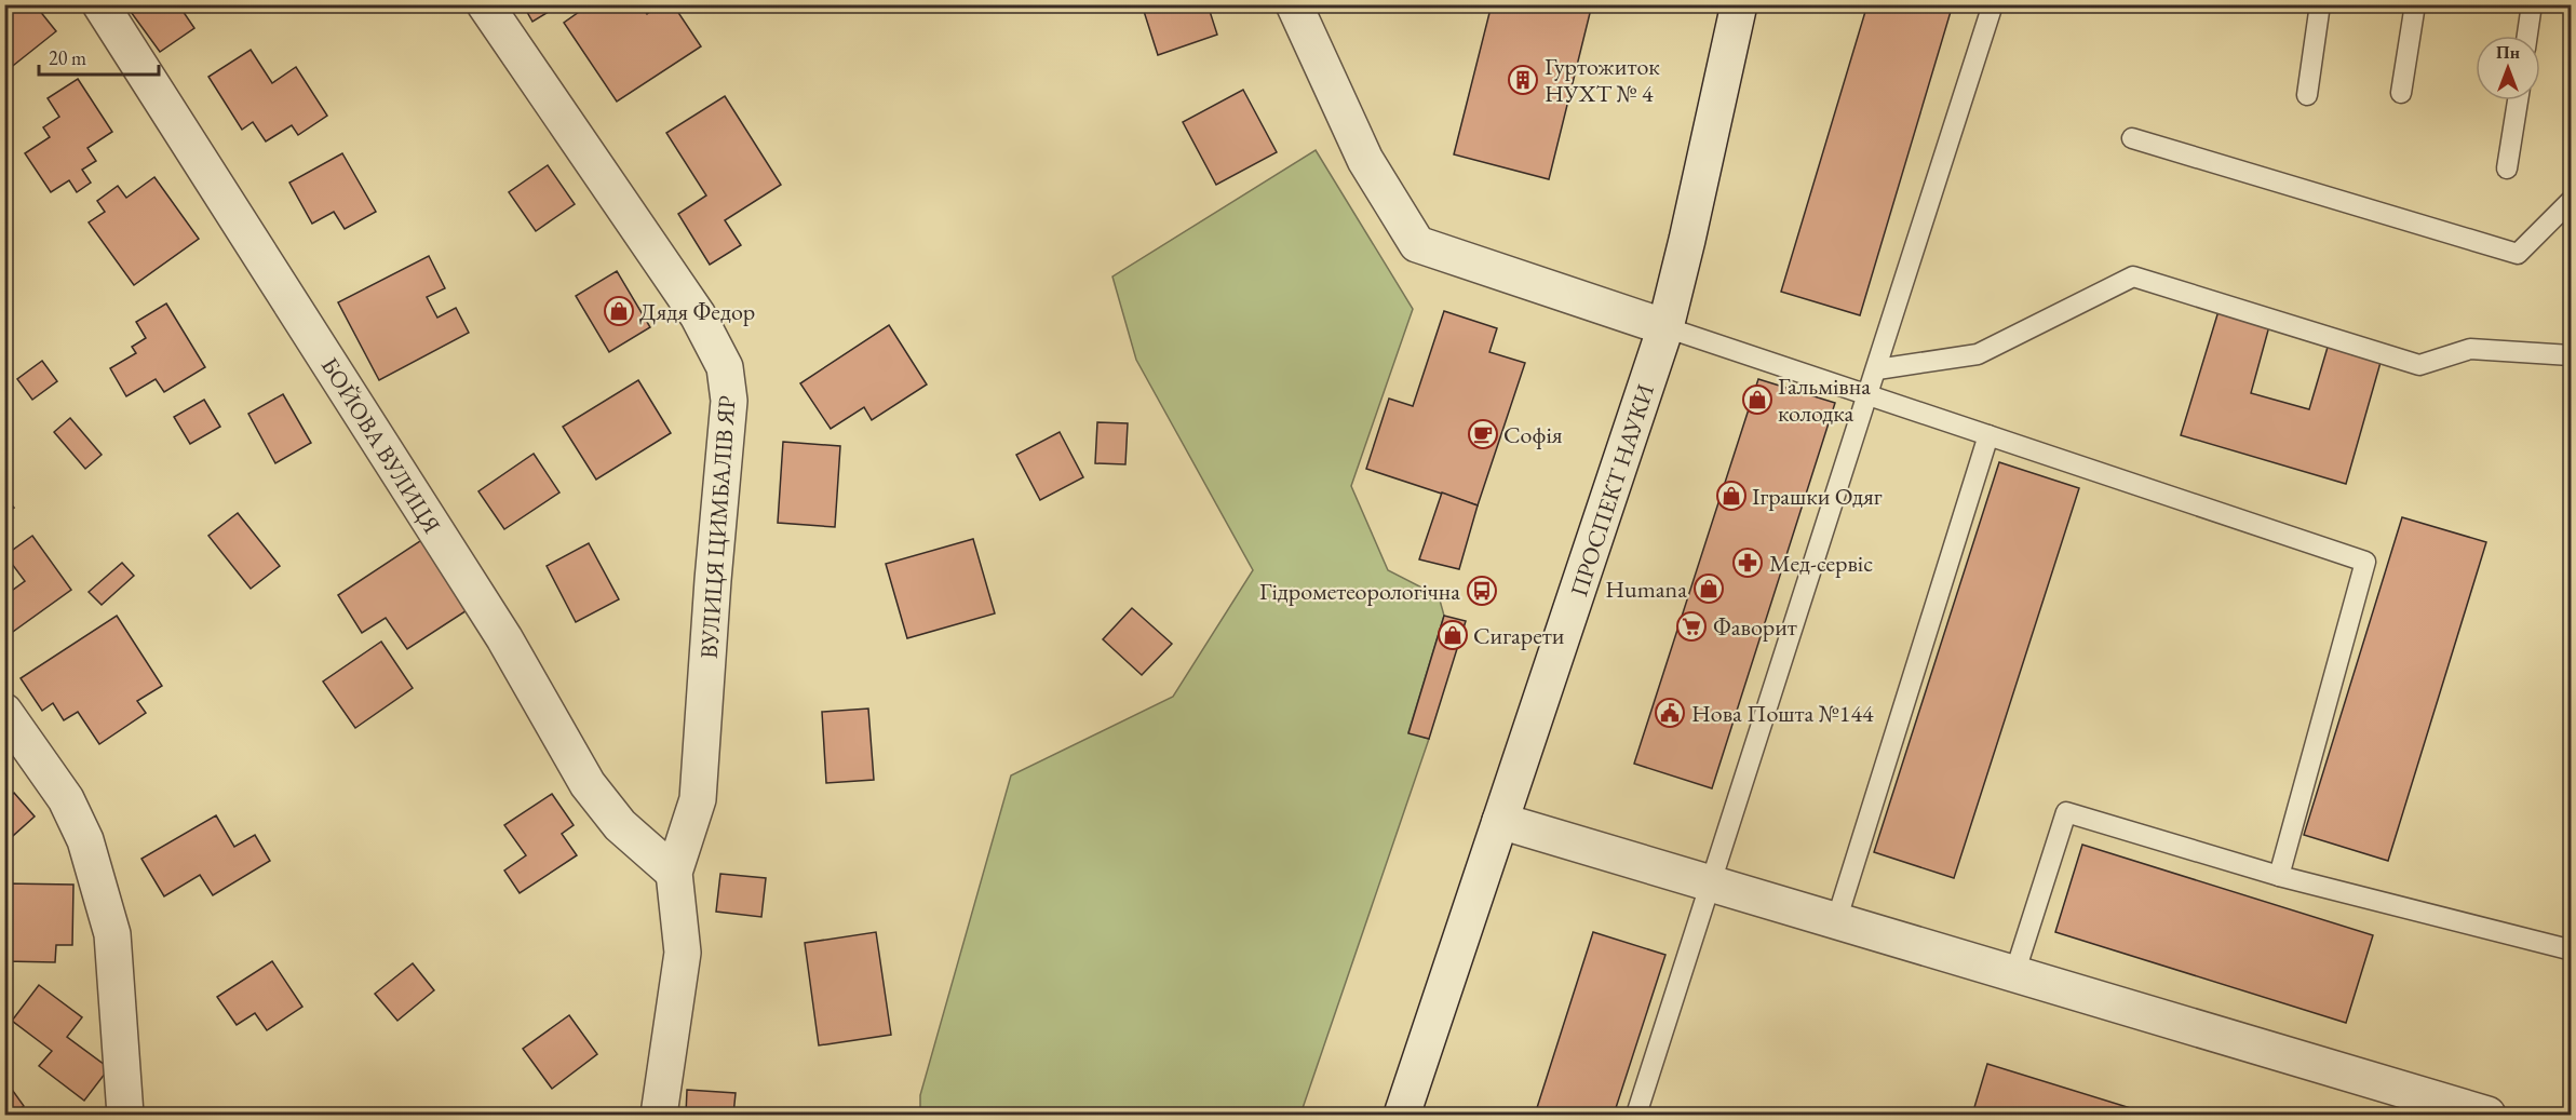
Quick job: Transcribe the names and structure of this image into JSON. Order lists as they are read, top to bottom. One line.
{"streets":{"street":["БОЙОВА ВУЛИЦЯ","ПРОСПЕКТ НАУКИ","ВУЛИЦЯ ЦИМБАЛІВ ЯР"]},"crossings":[["БОЙОВА ВУЛИЦЯ","ВУЛИЦЯ ЦИМБАЛІВ ЯР"]],"places":{"building":["Гуртожиток НУХТ № 4"],"shop":["Дядя Федор","Гальмівна колодка","Іграшки Одяг","Humana","Сигарети"],"cafe":["Софія"],"pharmacy":["Мед-сервіс"],"bus stop":["Гідрометеорологічна"],"supermarket":["Фаворит"],"public building":["Нова Пошта №144"]},"scale_bar":"20 m","north":"top"}
